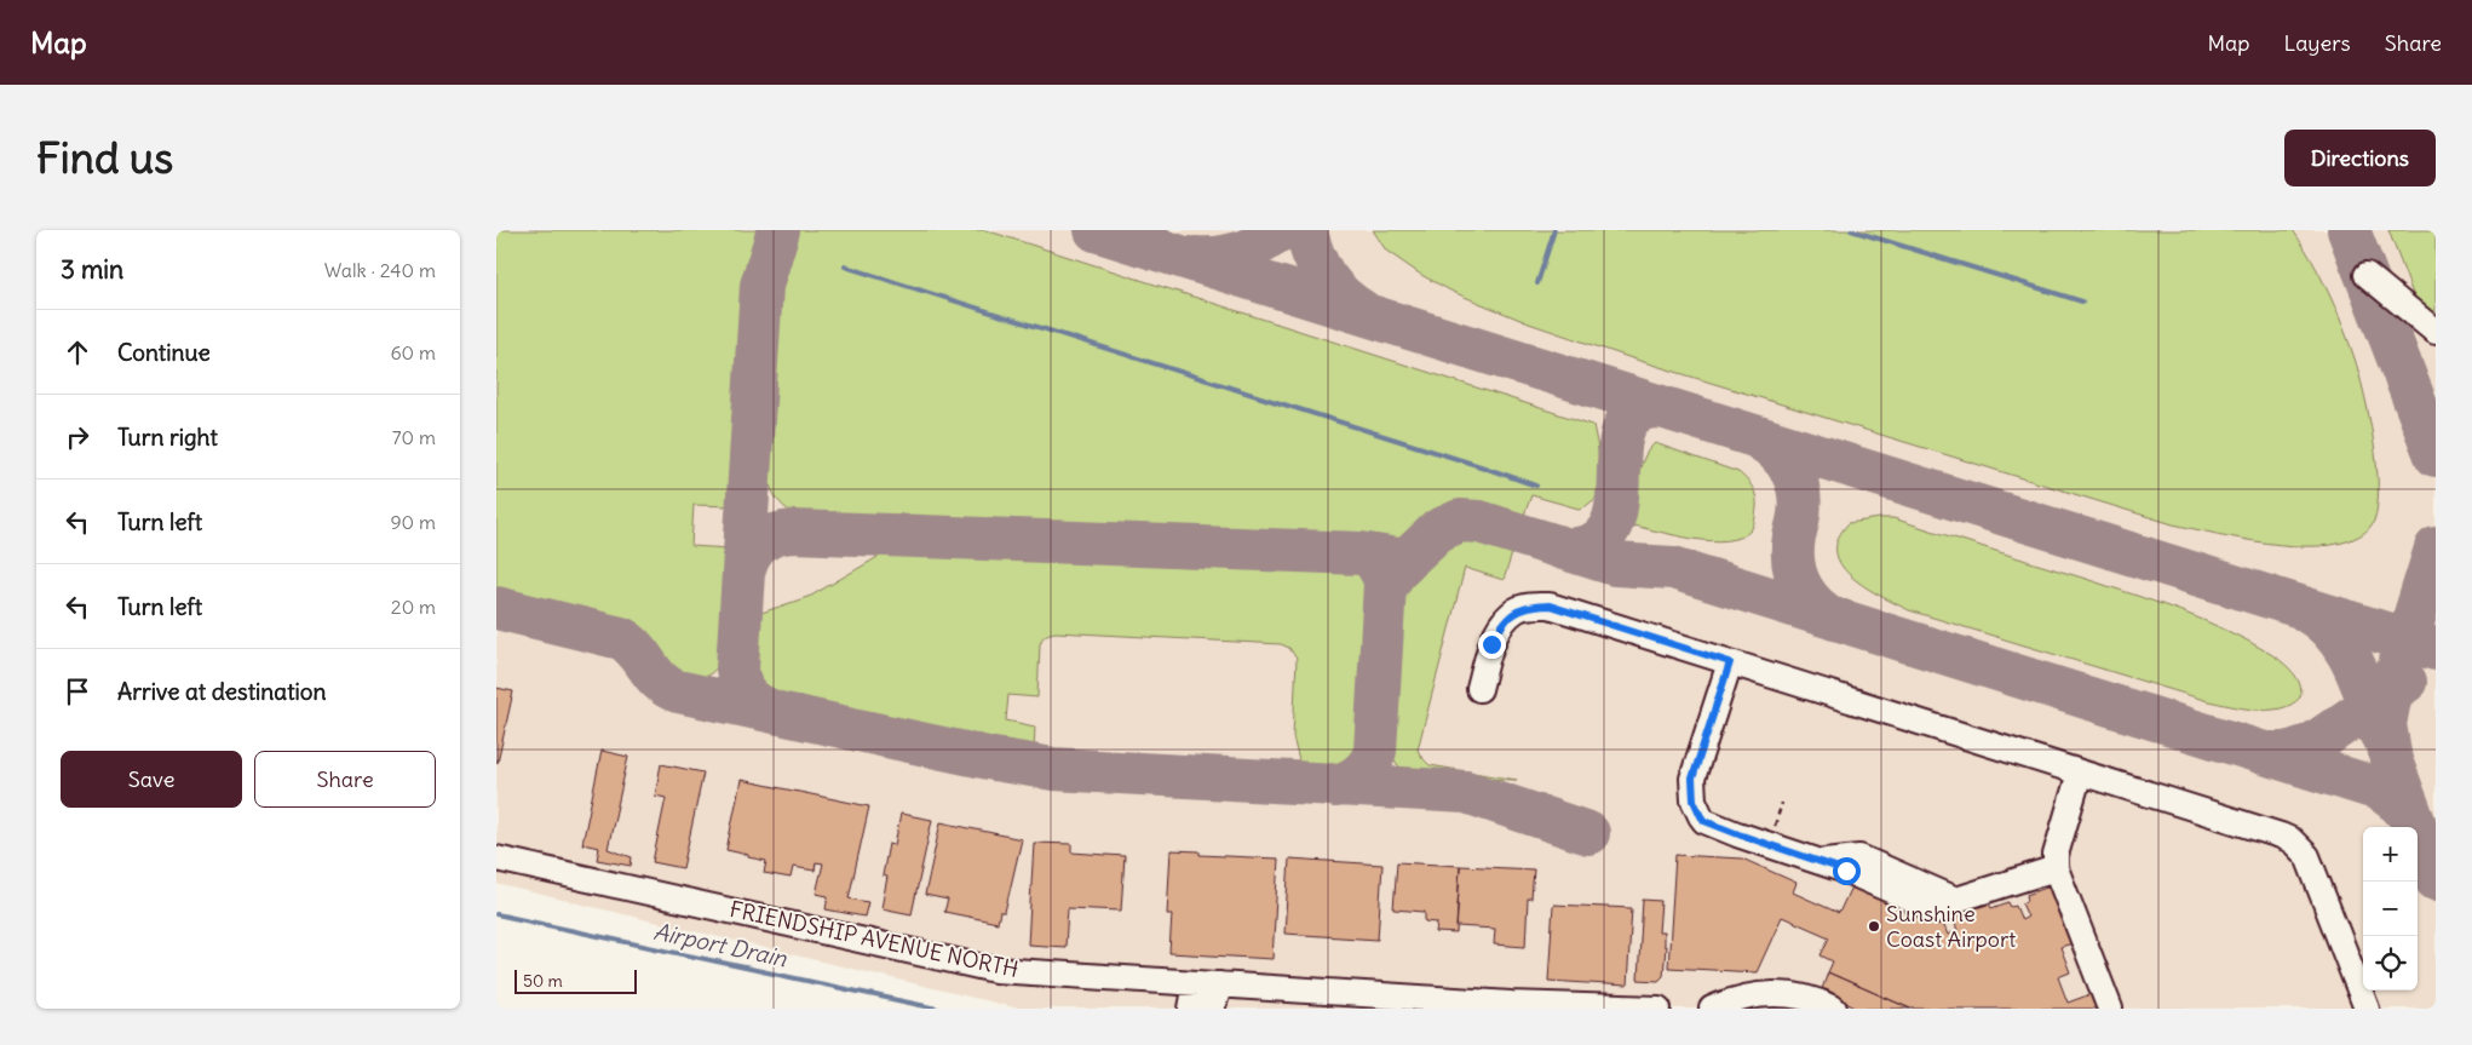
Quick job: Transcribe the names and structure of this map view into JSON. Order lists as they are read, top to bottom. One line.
{"streets":{"street":["FRIENDSHIP AVENUE NORTH"]},"water":["Airport Drain"],"places":["Sunshine Coast Airport"],"scale_bar":"50 m","page":{"header":"Map","nav":["Map","Layers","Share"],"buttons":["Directions",["Save","Share"]],"title":"Find us","heading":["3 min","Walk · 240 m"],"list":[["Continue","60 m"],["Turn right","70 m"],["Turn left","90 m"],["Turn left","20 m"],"Arrive at destination"],"map_buttons":["+","−"],"scale":"50 m"}}
